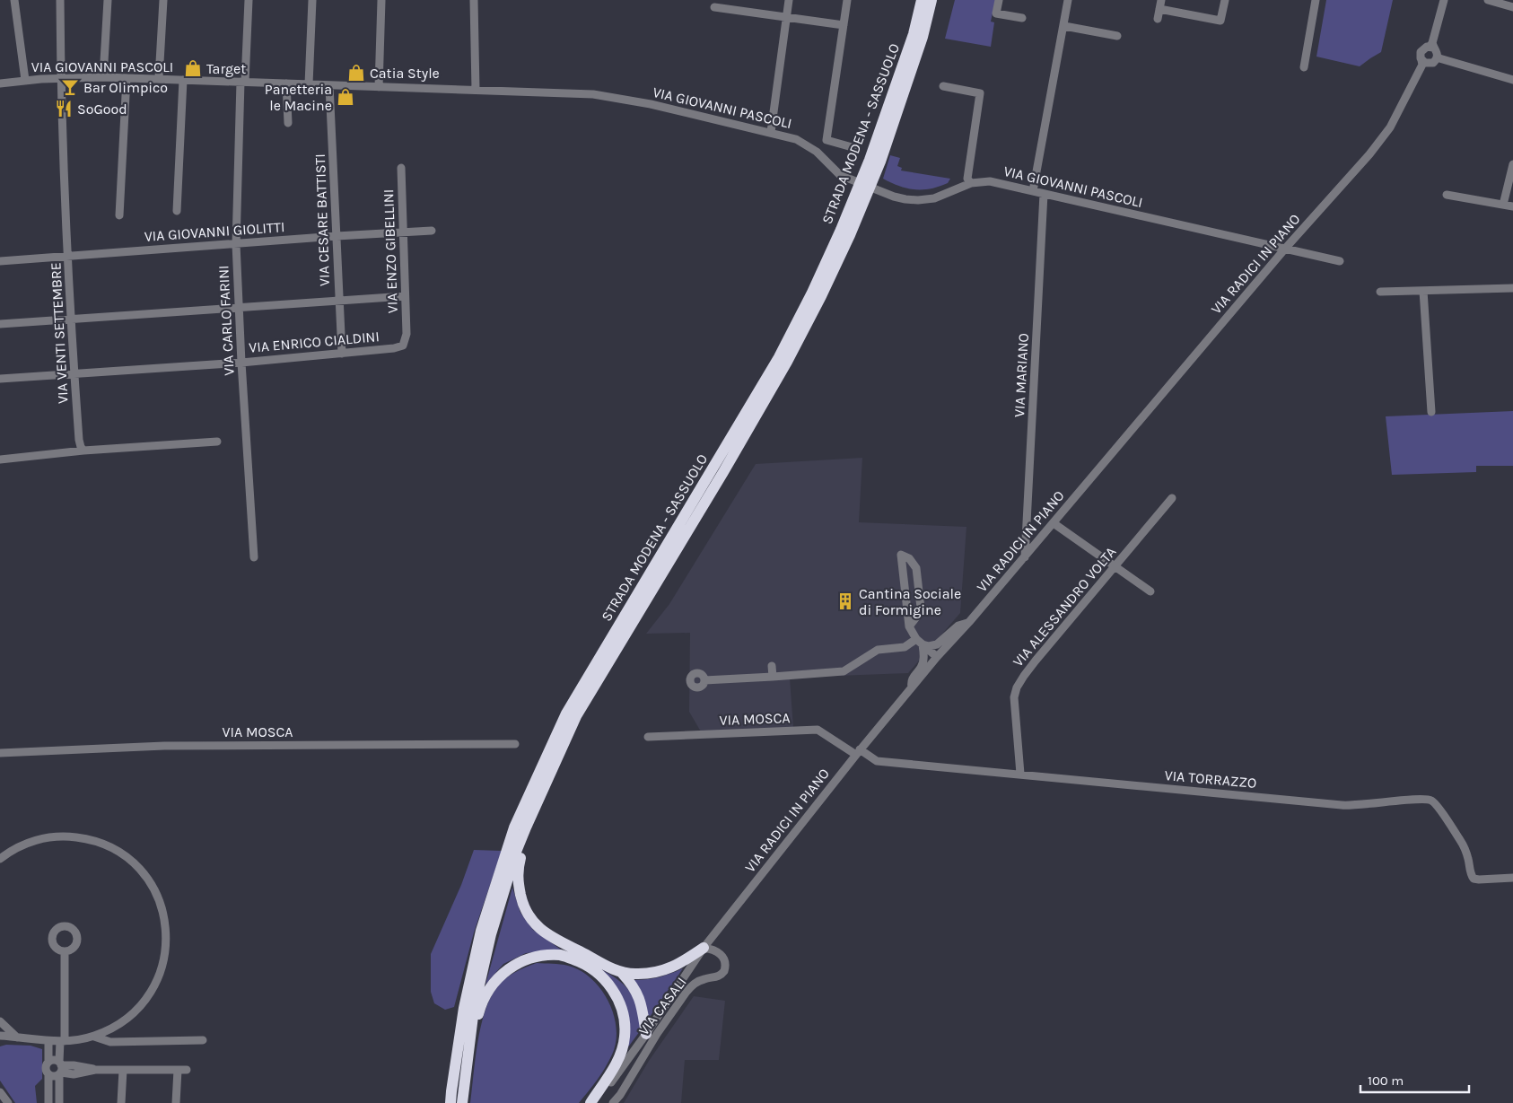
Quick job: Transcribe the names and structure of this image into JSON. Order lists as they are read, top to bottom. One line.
{"streets":{"highway":["STRADA MODENA - SASSUOLO"],"street":["VIA GIOVANNI PASCOLI","VIA CESARE BATTISTI","VIA GIOVANNI GIOLITTI","VIA ENZO GIBELLINI","VIA RADICI IN PIANO","VIA CARLO FARINI","VIA VENTI SETTEMBRE","VIA ENRICO CIALDINI","VIA MARIANO","VIA ALESSANDRO VOLTA","VIA MOSCA","VIA TORRAZZO","VIA CASALI"]},"crossings":[["VIA GIOVANNI PASCOLI","VIA CESARE BATTISTI"],["VIA GIOVANNI PASCOLI","VIA RADICI IN PIANO"],["VIA GIOVANNI PASCOLI","VIA CARLO FARINI"],["VIA GIOVANNI PASCOLI","VIA VENTI SETTEMBRE"],["VIA GIOVANNI PASCOLI","VIA MARIANO"],["VIA CESARE BATTISTI","VIA GIOVANNI GIOLITTI"],["VIA CESARE BATTISTI","VIA ENRICO CIALDINI"],["VIA GIOVANNI GIOLITTI","VIA ENZO GIBELLINI"],["VIA GIOVANNI GIOLITTI","VIA CARLO FARINI"],["VIA GIOVANNI GIOLITTI","VIA VENTI SETTEMBRE"],["VIA ENZO GIBELLINI","VIA ENRICO CIALDINI"],["VIA RADICI IN PIANO","VIA MARIANO"],["VIA RADICI IN PIANO","VIA MOSCA"],["VIA RADICI IN PIANO","VIA TORRAZZO"],["VIA RADICI IN PIANO","VIA CASALI"],["VIA CARLO FARINI","VIA ENRICO CIALDINI"],["VIA VENTI SETTEMBRE","VIA ENRICO CIALDINI"],["VIA ALESSANDRO VOLTA","VIA TORRAZZO"],["VIA MOSCA","VIA TORRAZZO"]],"places":{"shop":["Target","Catia Style","Panetteria le Macine"],"bar":["Bar Olimpico"],"restaurant":["SoGood"],"building":["Cantina Sociale di Formigine"]},"scale_bar":"100 m"}
